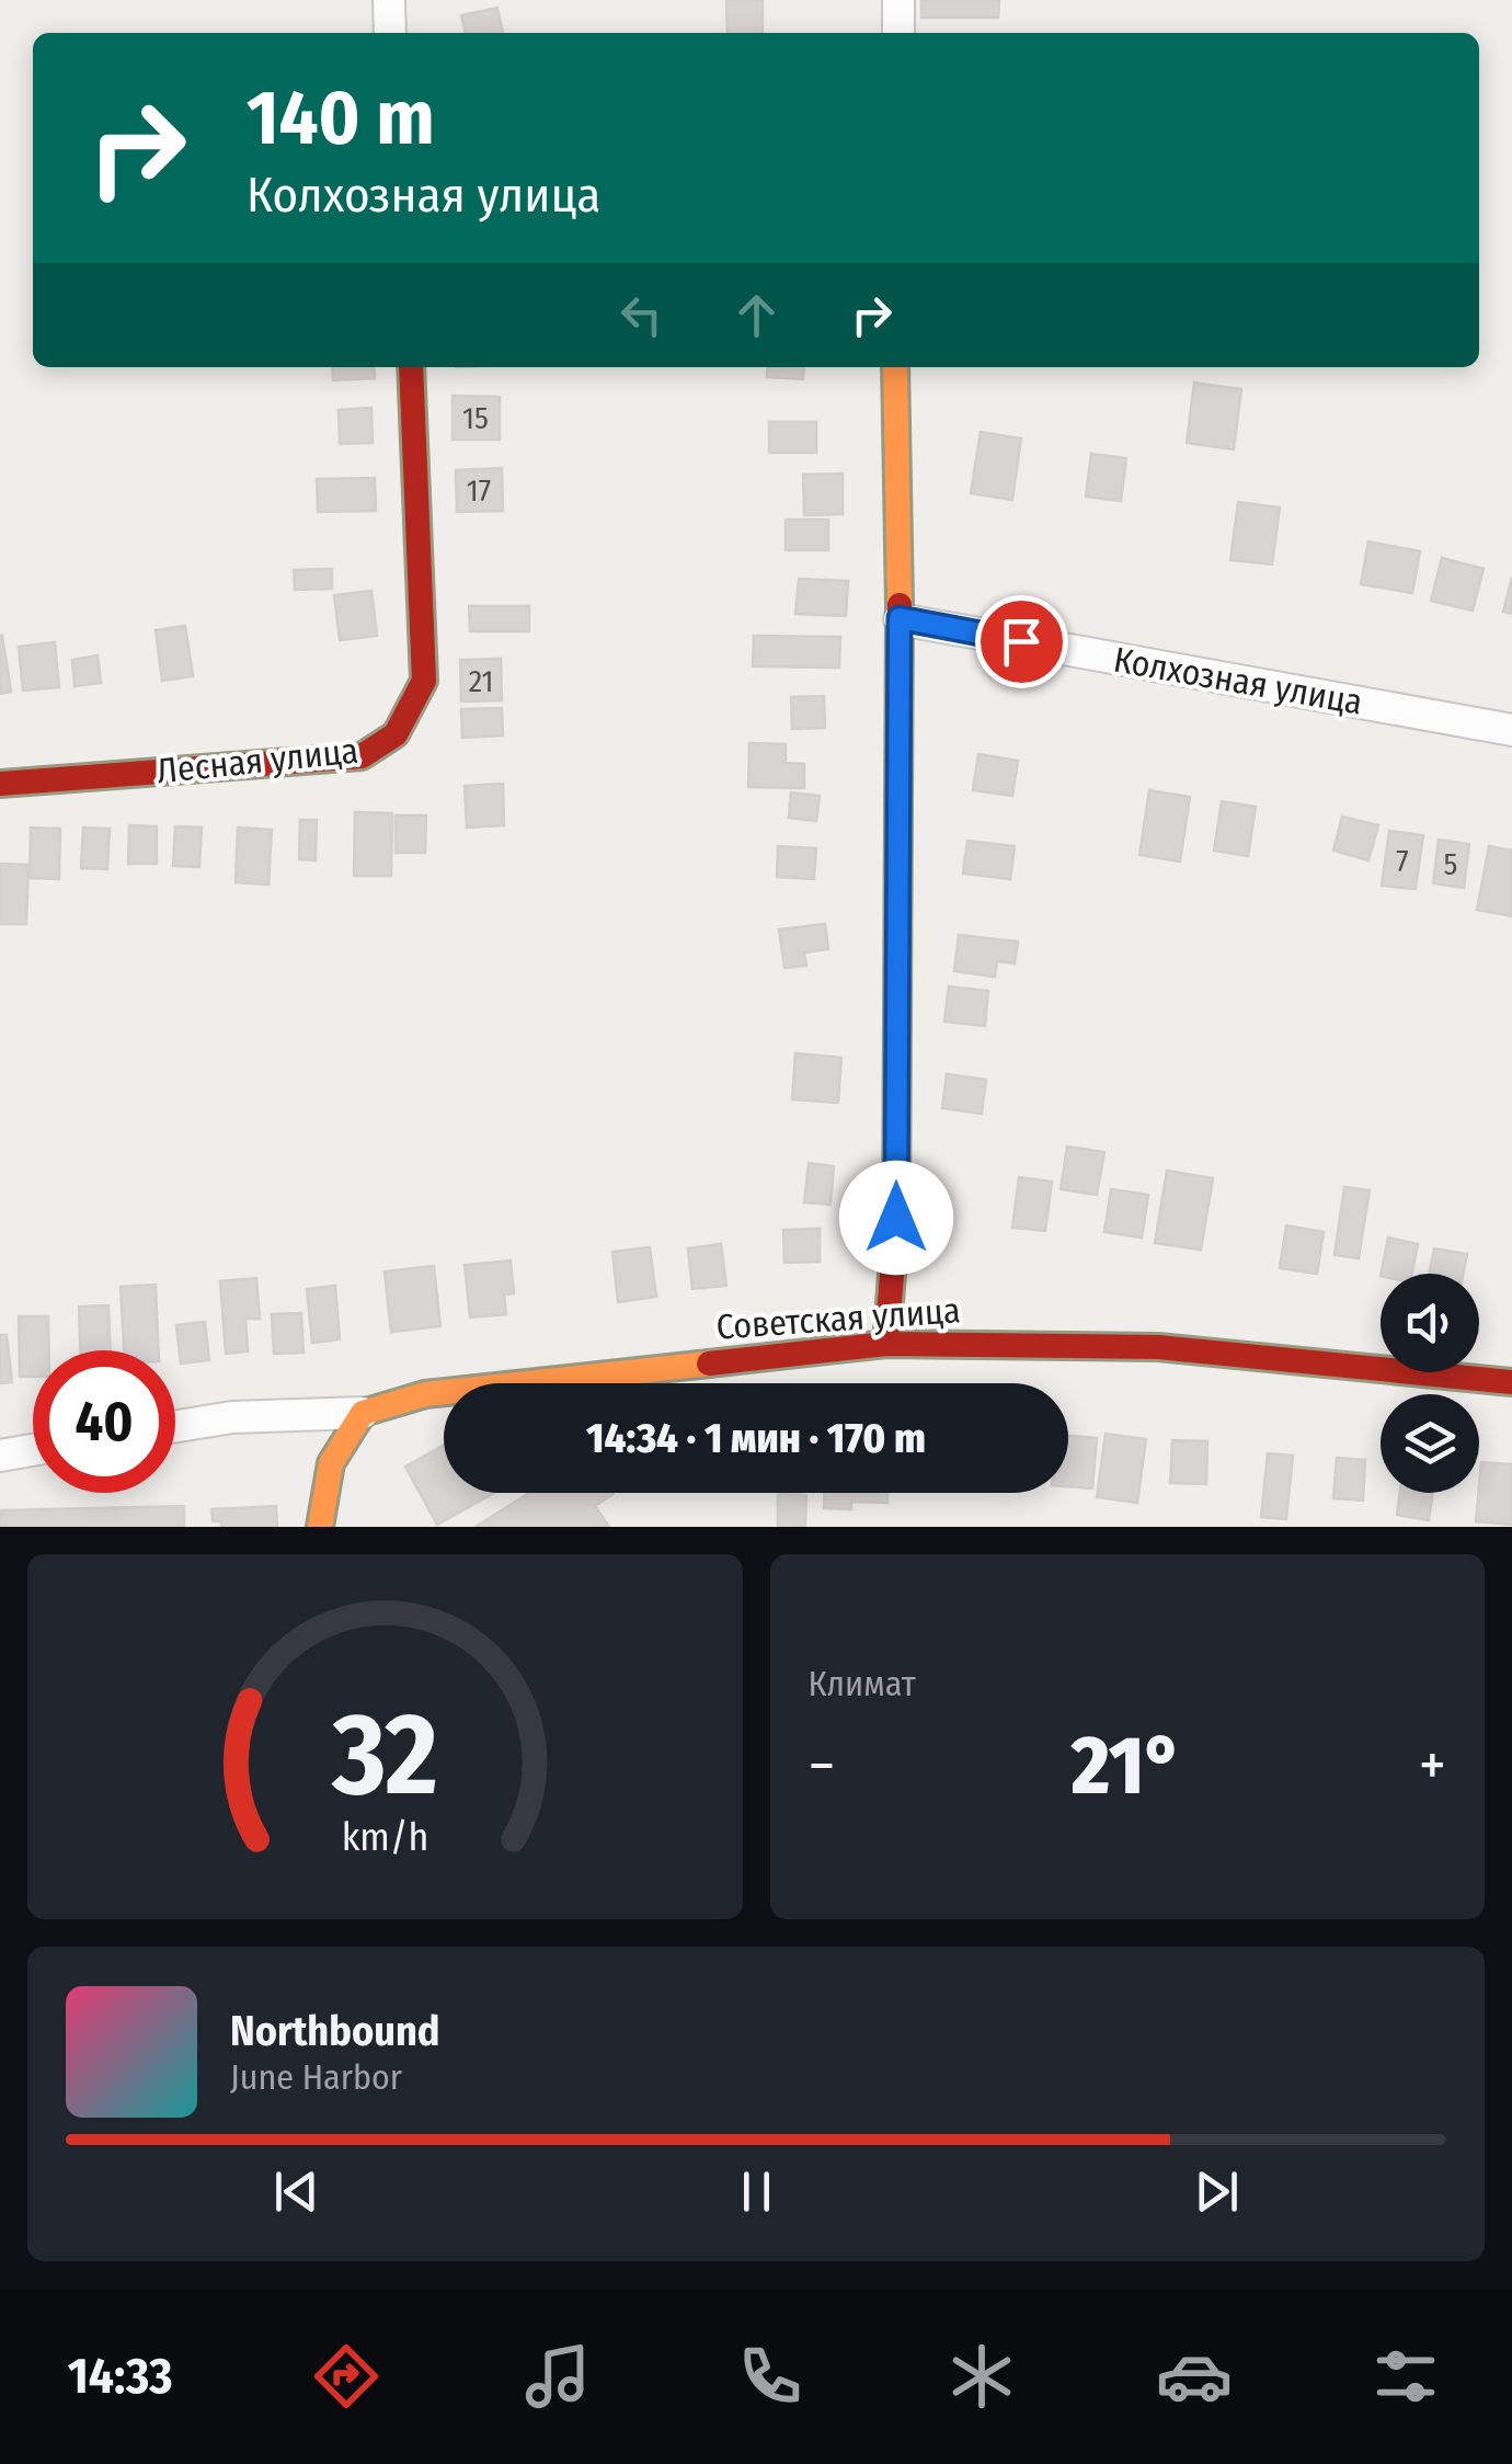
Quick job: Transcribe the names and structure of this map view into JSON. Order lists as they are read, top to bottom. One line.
{"streets":{"street":["Колхозная улица","Лесная улица","Советская улица"]},"house_numbers":["15","17","21","7","5"],"page":{"turn":["140 m","Колхозная улица"],"limit":"40","trip":"14:34 · 1 мин · 170 m","tile":"Климат","heat":["−","21°","+"],"song":["Northbound","June Harbor"],"tabs":"14:33","gauge":["32","km/h"]}}
